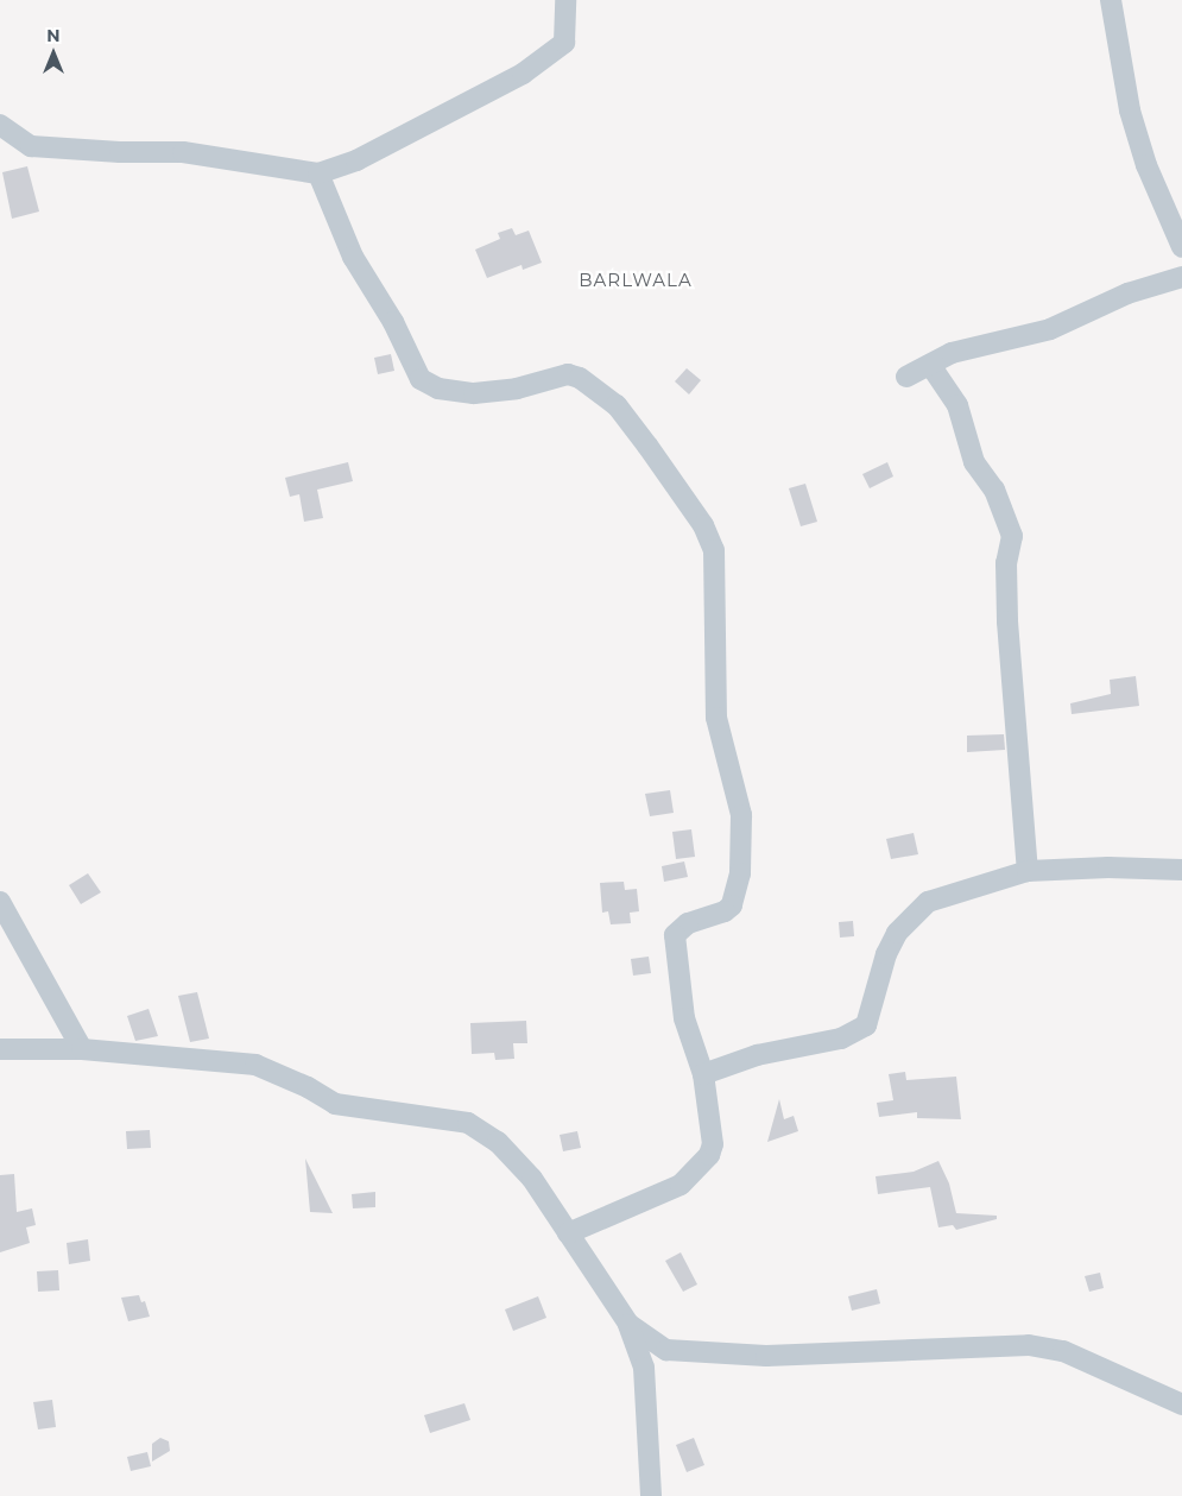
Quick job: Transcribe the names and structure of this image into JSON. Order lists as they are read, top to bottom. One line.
{"districts":["BARLWALA"],"north":"top"}
